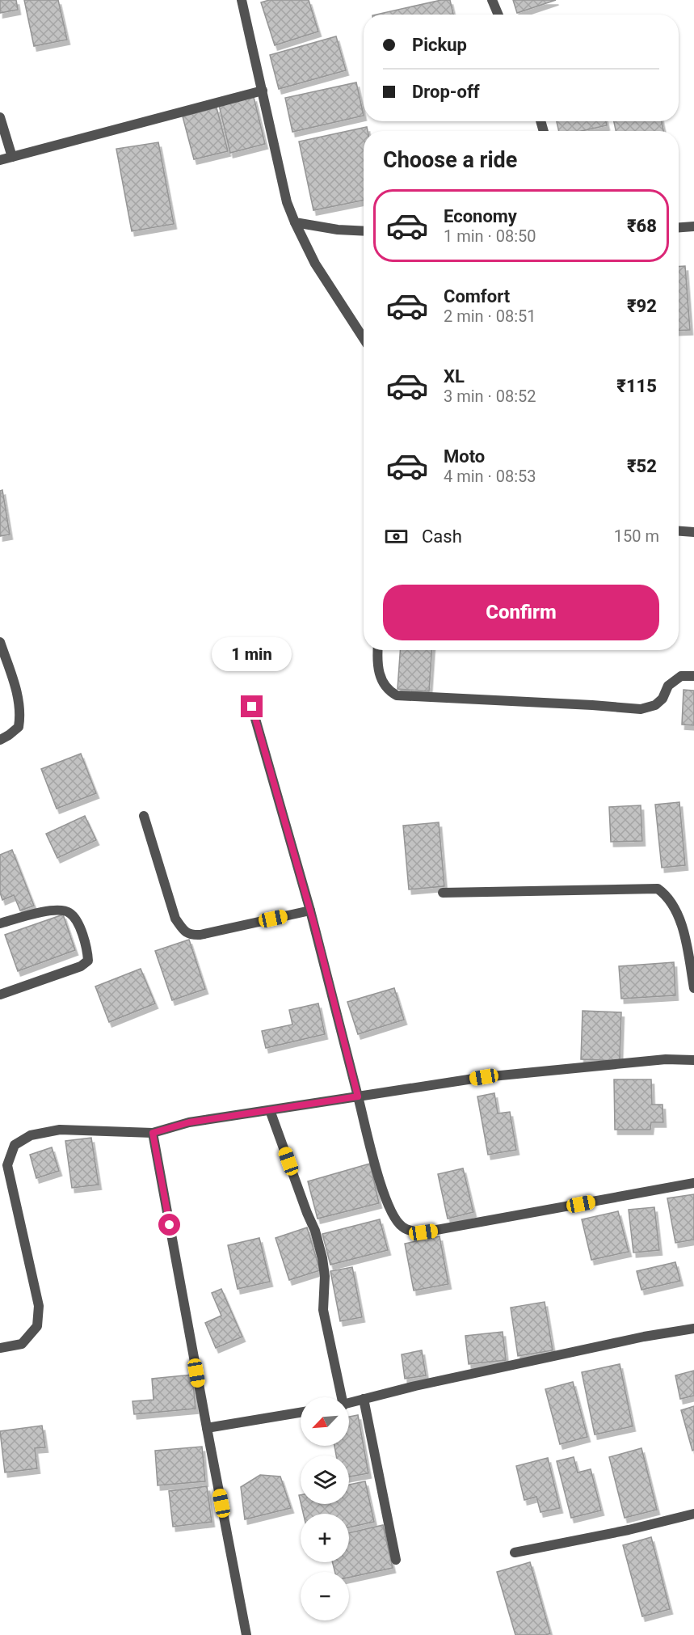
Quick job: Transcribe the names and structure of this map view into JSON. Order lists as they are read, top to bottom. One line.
{"north":"bottom left","page":{"banner":["Pickup","Drop-off"],"heading":"Choose a ride","list":[{"name":"Economy","note":"1 min · 08:50","value":"₹68"},{"name":"Comfort","note":"2 min · 08:51","value":"₹92"},{"name":"XL","note":"3 min · 08:52","value":"₹115"},{"name":"Moto","note":"4 min · 08:53","value":"₹52"}],"pay":["Cash","150 m"],"buttons":"Confirm","bubble":"1 min","map_buttons":["+","−"]}}
